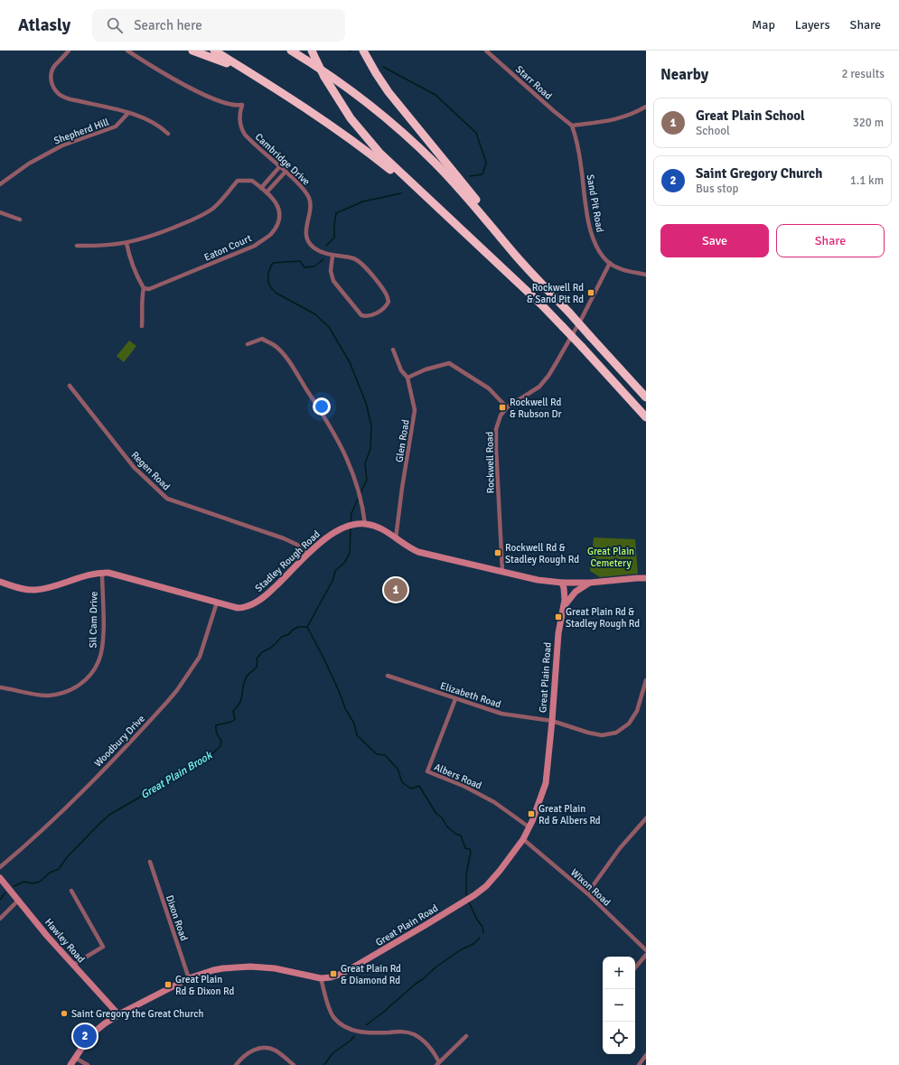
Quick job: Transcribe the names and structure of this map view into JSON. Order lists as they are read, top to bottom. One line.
{"streets":{"street":["Starr Road","Shepherd Hill","Cambridge Drive","Sand Pit Road","Eaton Court","Glen Road","Rockwell Road","Regen Road","Stadley Rough Road","Sil Cam Drive","Great Plain Road","Elizabeth Road","Woodbury Drive","Albers Road","Wixon Road","Dixon Road","Hawley Road"]},"crossings":[["Starr Road","Sand Pit Road"],["Sand Pit Road","Rockwell Road"],["Glen Road","Stadley Rough Road"],["Rockwell Road","Stadley Rough Road"],["Regen Road","Stadley Rough Road"],["Stadley Rough Road","Sil Cam Drive"],["Stadley Rough Road","Great Plain Road"],["Stadley Rough Road","Woodbury Drive"],["Great Plain Road","Elizabeth Road"],["Great Plain Road","Albers Road"],["Great Plain Road","Wixon Road"],["Great Plain Road","Dixon Road"],["Great Plain Road","Hawley Road"],["Elizabeth Road","Albers Road"]],"water":["Great Plain Brook"],"parks":["Great Plain Cemetery"],"places":{"transit":["Rockwell Rd & Sand Pit Rd","Rockwell Rd & Rubson Dr","Rockwell Rd & Stadley Rough Rd","Great Plain Rd & Stadley Rough Rd","Great Plain Rd & Albers Rd","Great Plain Rd & Diamond Rd","Great Plain Rd & Dixon Rd"],"other":["Saint Gregory the Great Church"]},"page":{"header":"Atlasly","search":"Search here","nav":["Map","Layers","Share"],"heading":["Nearby","2 results"],"list":[{"mark":"1","name":"Great Plain School","note":"School","value":"320 m"},{"mark":"2","name":"Saint Gregory Church","note":"Bus stop","value":"1.1 km"}],"buttons":["Save","Share"],"pins":["1","2"],"map_buttons":["+","−"]}}
